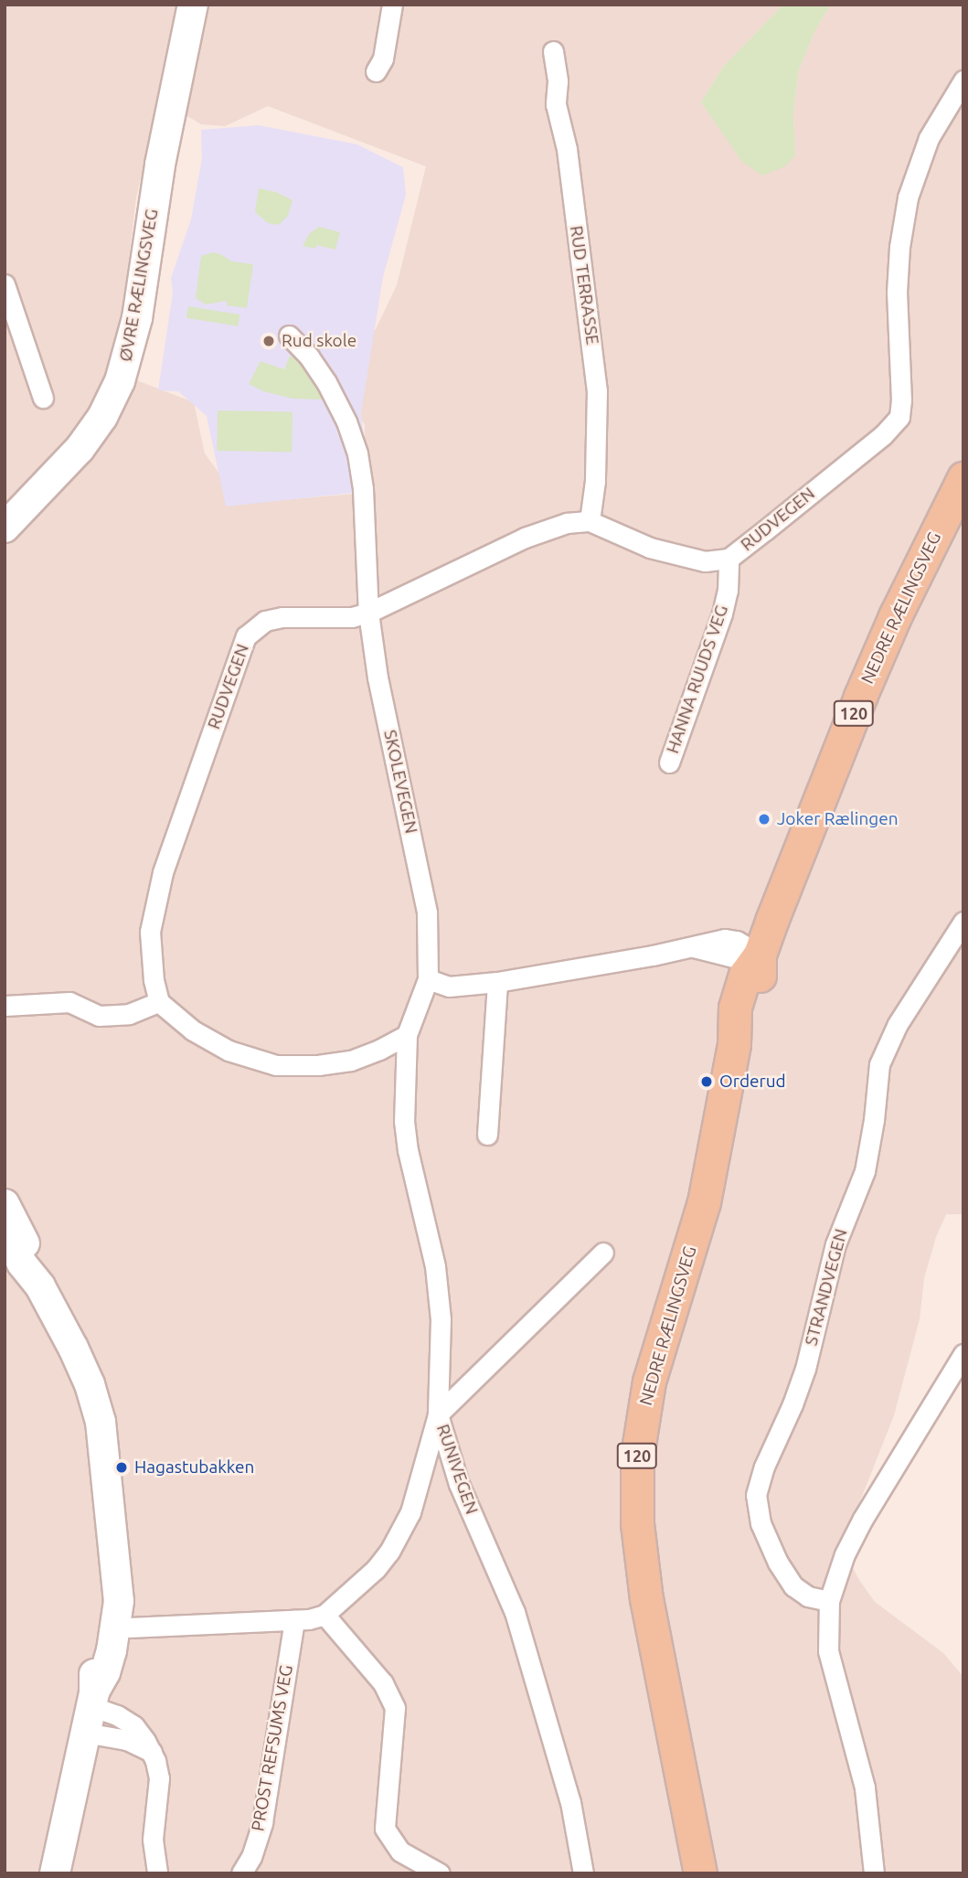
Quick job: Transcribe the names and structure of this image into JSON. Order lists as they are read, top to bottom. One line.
{"streets":{"main road":["ØVRE RÆLINGSVEG","NEDRE RÆLINGSVEG","120"],"street":["RUD TERRASSE","RUDVEGEN","HANNA RUUDS VEG","SKOLEVEGEN","STRANDVEGEN","RUNIVEGEN","PROST REFSUMS VEG"]},"crossings":[["RUD TERRASSE","RUDVEGEN"],["RUDVEGEN","HANNA RUUDS VEG"],["RUDVEGEN","SKOLEVEGEN"],["SKOLEVEGEN","RUNIVEGEN"]],"places":["Rud skole","Joker Rælingen","Orderud","Hagastubakken"]}
